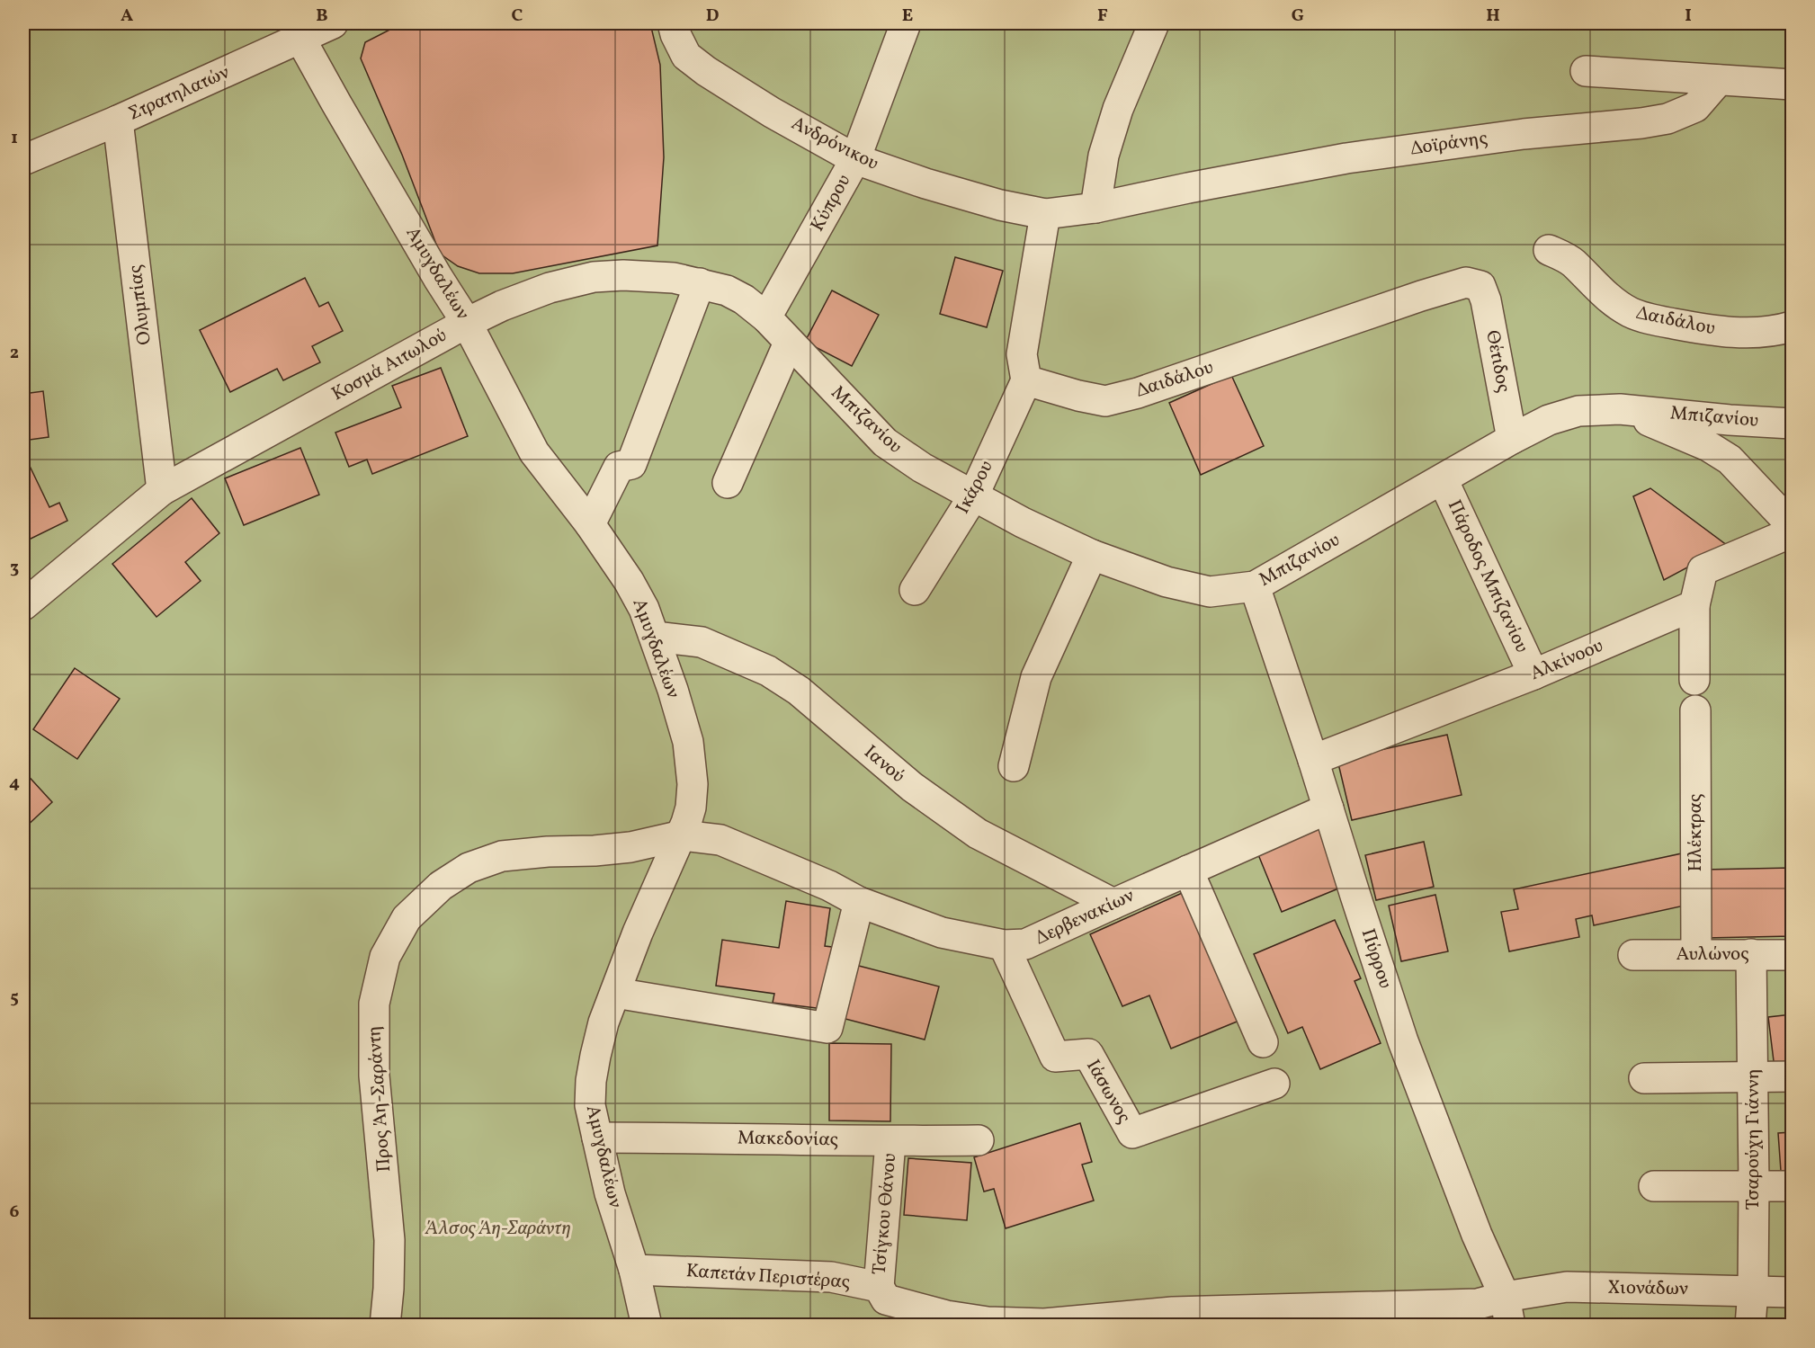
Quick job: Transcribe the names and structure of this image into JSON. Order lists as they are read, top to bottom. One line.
{"streets":{"street":["Στρατηλατών","Ανδρόνικου","Δοϊράνης","Κύπρου","Αμυγδαλέων","Ολυμπίας","Δαιδάλου","Θέτιδος","Κοσμά Αιτωλού","Μπιζανίου","Ικάρου","Πάροδος Μπιζανίου","Αλκίνοου","Ιανού","Ηλέκτρας","Δερβενακίων","Αυλώνος","Πύρρου","Ιάσωνος","Προς Άη-Σαράντη","Μακεδονίας","Τσαρούχη Γιάννη","Τσίγκου Θάνου","Καπετάν Περιστέρας","Χιονάδων"]},"crossings":[["Στρατηλατών","Αμυγδαλέων"],["Στρατηλατών","Ολυμπίας"],["Ανδρόνικου","Δοϊράνης"],["Ανδρόνικου","Κύπρου"],["Κύπρου","Κοσμά Αιτωλού"],["Αμυγδαλέων","Κοσμά Αιτωλού"],["Αμυγδαλέων","Ιανού"],["Αμυγδαλέων","Δερβενακίων"],["Αμυγδαλέων","Προς Άη-Σαράντη"],["Αμυγδαλέων","Μακεδονίας"],["Αμυγδαλέων","Καπετάν Περιστέρας"],["Ολυμπίας","Κοσμά Αιτωλού"],["Δαιδάλου","Θέτιδος"],["Δαιδάλου","Ικάρου"],["Θέτιδος","Μπιζανίου"],["Κοσμά Αιτωλού","Μπιζανίου"],["Μπιζανίου","Ικάρου"],["Μπιζανίου","Πάροδος Μπιζανίου"],["Μπιζανίου","Πύρρου"],["Πάροδος Μπιζανίου","Αλκίνοου"],["Αλκίνοου","Πύρρου"],["Ιανού","Δερβενακίων"],["Ηλέκτρας","Αυλώνος"],["Δερβενακίων","Πύρρου"],["Δερβενακίων","Ιάσωνος"],["Δερβενακίων","Προς Άη-Σαράντη"],["Αυλώνος","Τσαρούχη Γιάννη"],["Πύρρου","Καπετάν Περιστέρας"],["Πύρρου","Χιονάδων"],["Μακεδονίας","Τσίγκου Θάνου"],["Τσαρούχη Γιάννη","Χιονάδων"],["Τσίγκου Θάνου","Καπετάν Περιστέρας"],["Καπετάν Περιστέρας","Χιονάδων"]],"parks":["Άλσος Άη-Σαράντη"],"grid":{"columns":["A","B","C","D","E","F","G","H","I"],"rows":["1","2","3","4","5","6"]}}
